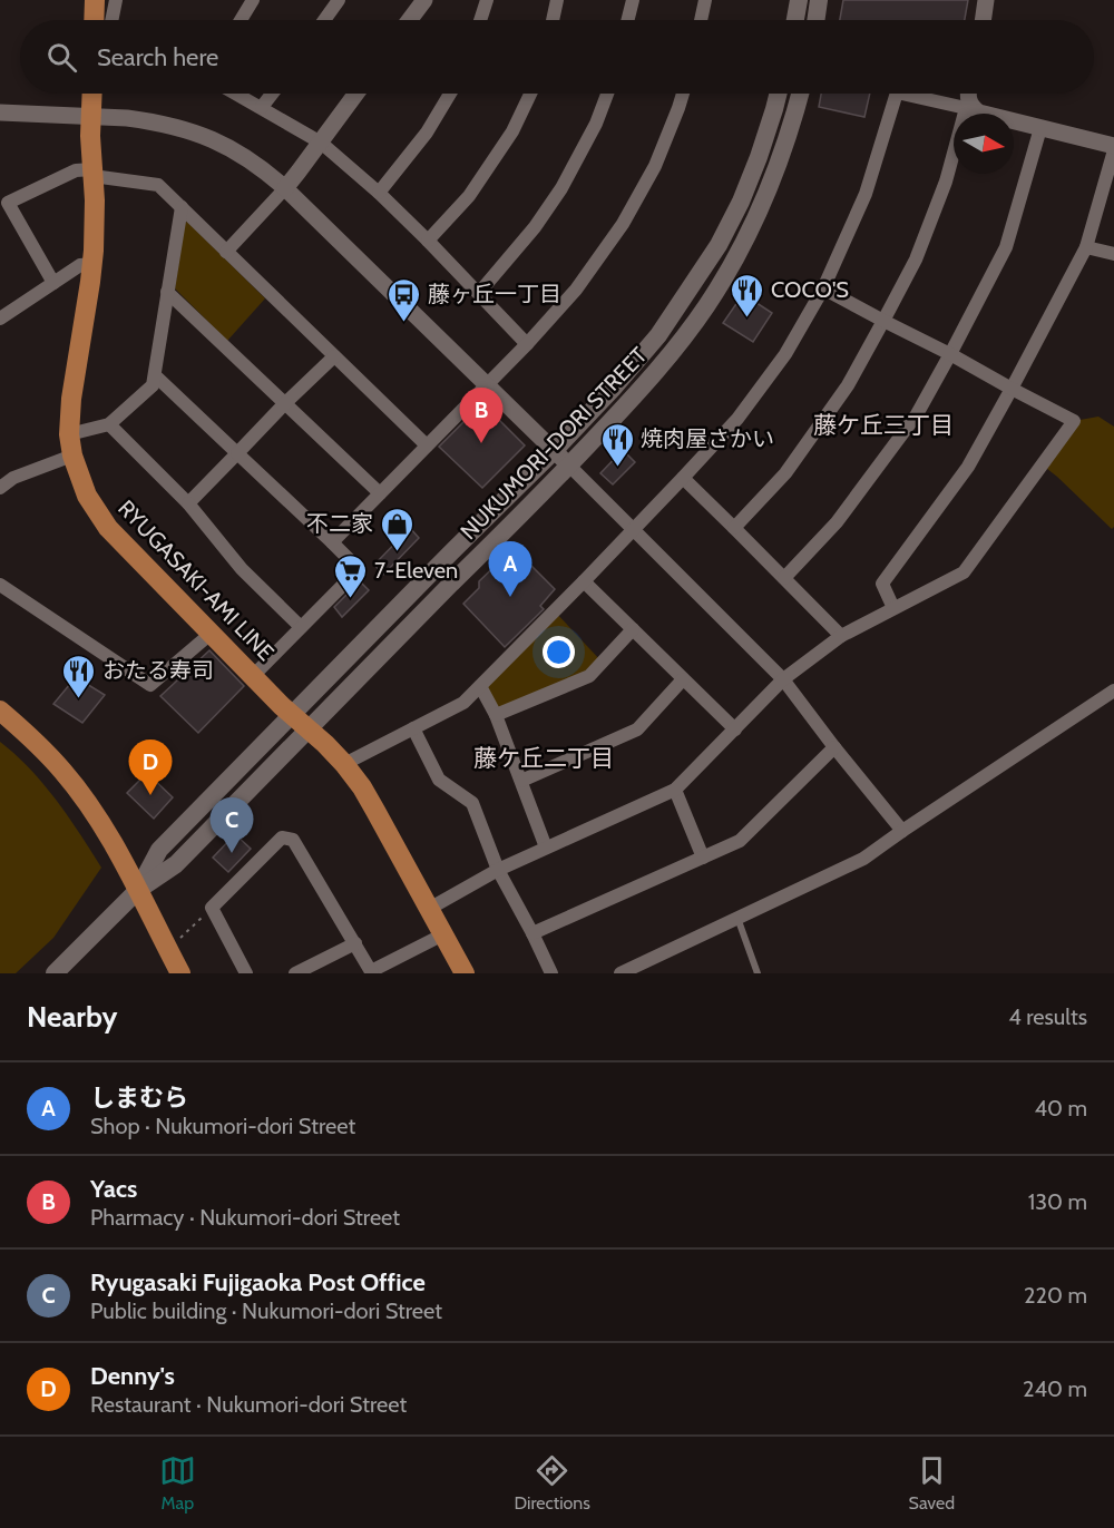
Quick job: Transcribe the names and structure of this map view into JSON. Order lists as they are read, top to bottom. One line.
{"streets":{"main road":["NUKUMORI-DORI STREET","RYUGASAKI-AMI LINE"]},"crossings":[["NUKUMORI-DORI STREET","RYUGASAKI-AMI LINE"]],"districts":["藤ケ丘三丁目","藤ケ丘二丁目"],"places":{"restaurant":["COCO'S","焼肉屋さかい","おたる寿司"],"bus stop":["藤ヶ丘一丁目"],"shop":["不二家"],"supermarket":["7-Eleven"]},"north":"right","page":{"search":"Search here","pins":["B","A","D","C"],"heading":["Nearby","4 results"],"list":[{"mark":"A","name":"しまむら","note":"Shop · Nukumori-dori Street","value":"40 m"},{"mark":"B","name":"Yacs","note":"Pharmacy · Nukumori-dori Street","value":"130 m"},{"mark":"C","name":"Ryugasaki Fujigaoka Post Office","note":"Public building · Nukumori-dori Street","value":"220 m"},{"mark":"D","name":"Denny's","note":"Restaurant · Nukumori-dori Street","value":"240 m"}],"nav":["Map","Directions","Saved"]}}
